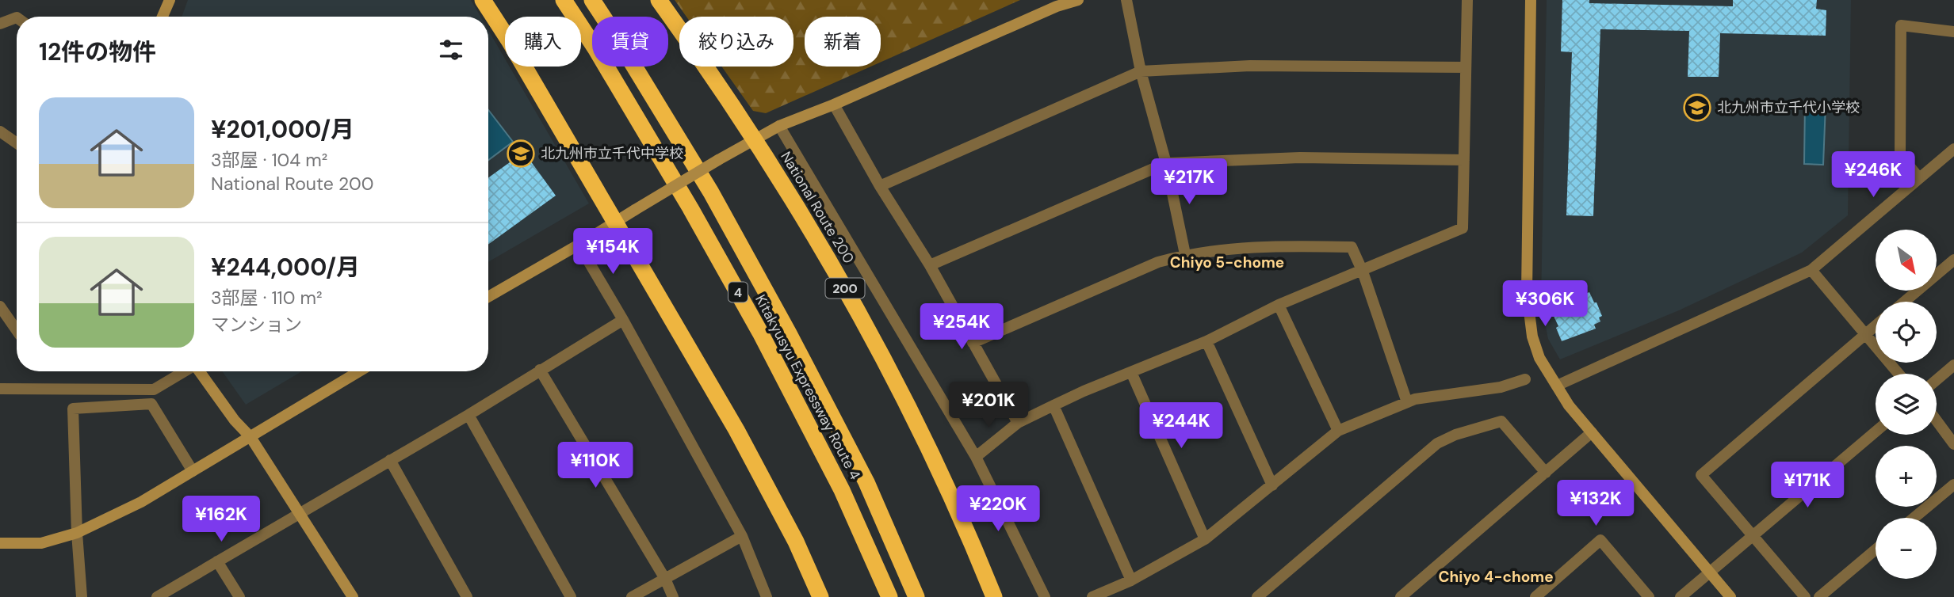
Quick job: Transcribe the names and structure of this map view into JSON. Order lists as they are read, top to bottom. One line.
{"streets":{"highway":["National Route 200","200","4","Kitakyusyu Expressway Route 4"]},"districts":["Chiyo 5-chome","Chiyo 4-chome"],"places":{"school or university":["北九州市立千代小学校","北九州市立千代中学校"]},"north":"bottom right","page":{"chip":["購入","賃貸","絞り込み","新着"],"heading":"12件の物件","list":[{"name":"¥201,000/月","note":"3部屋 · 104 m² · National Route 200"},{"name":"¥244,000/月","note":"3部屋 · 110 m² · マンション"}],"price":["¥246K","¥217K","¥154K","¥306K","¥254K","¥201K","¥244K","¥110K","¥171K","¥132K","¥220K","¥162K"],"map_buttons":["+","−"]}}
